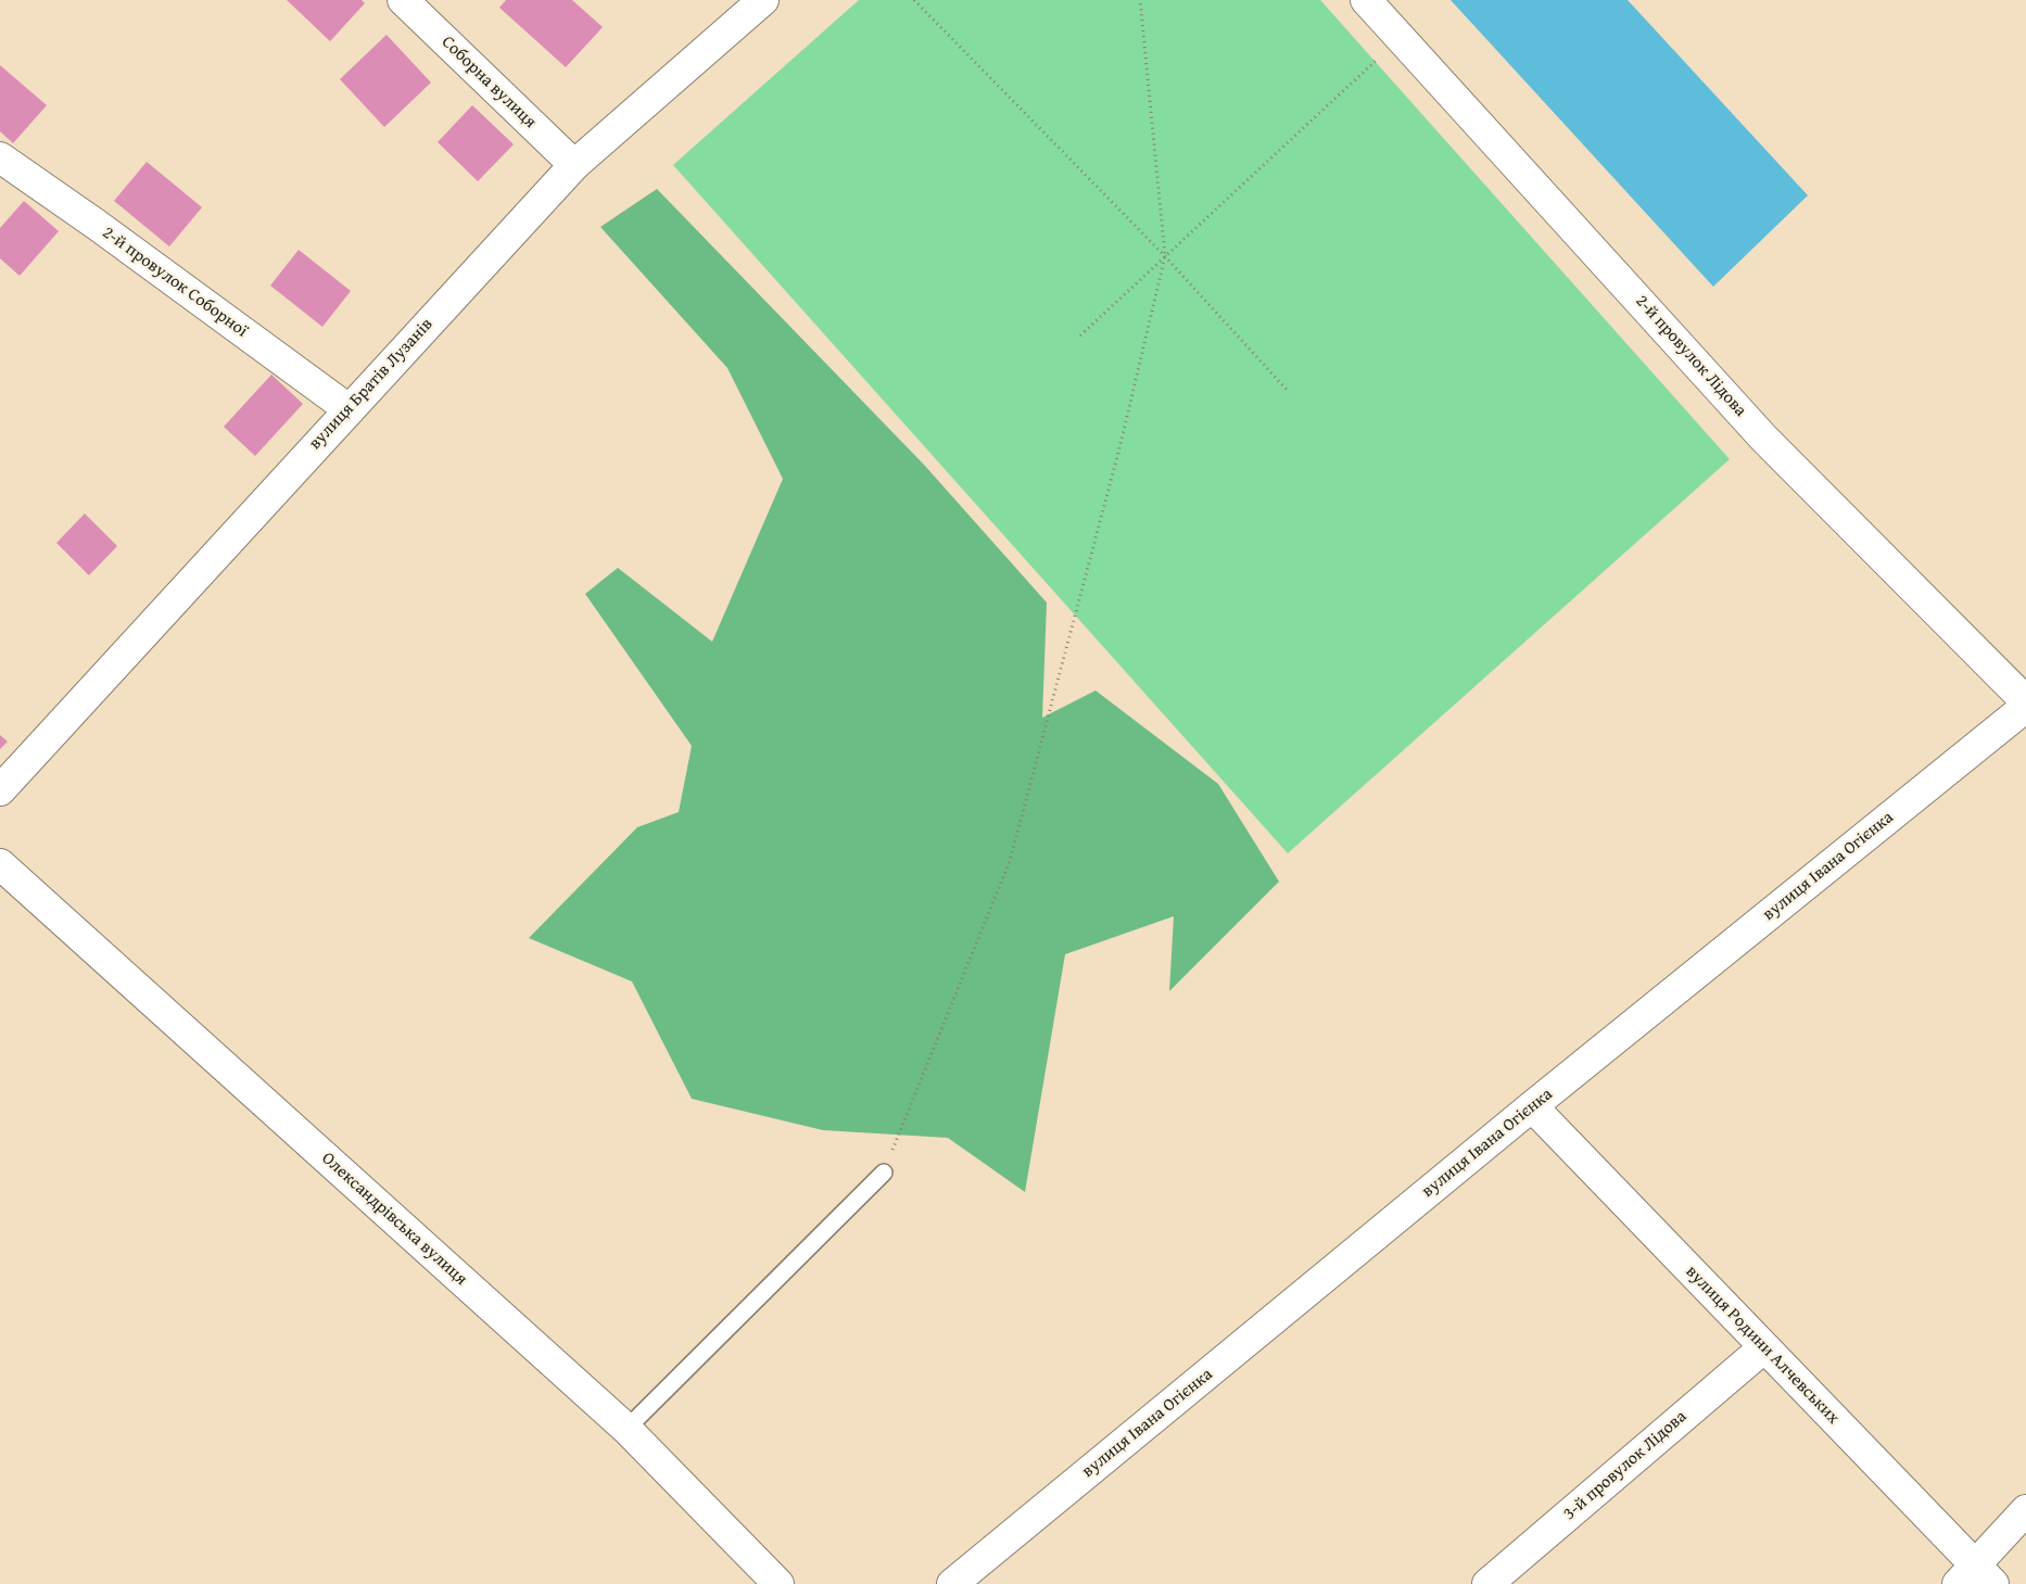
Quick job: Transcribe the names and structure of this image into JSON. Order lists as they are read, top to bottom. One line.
{"streets":{"street":["Соборна вулиця","2-й провулок Соборної","2-й провулок Лідова","вулиця Братів Лузанів","вулиця Івана Огієнка","Олександрівська вулиця","вулиця Родини Алчевських","3-й провулок Лідова"]},"crossings":[["Соборна вулиця","вулиця Братів Лузанів"],["2-й провулок Соборної","вулиця Братів Лузанів"],["вулиця Івана Огієнка","вулиця Родини Алчевських"],["вулиця Родини Алчевських","3-й провулок Лідова"]]}
